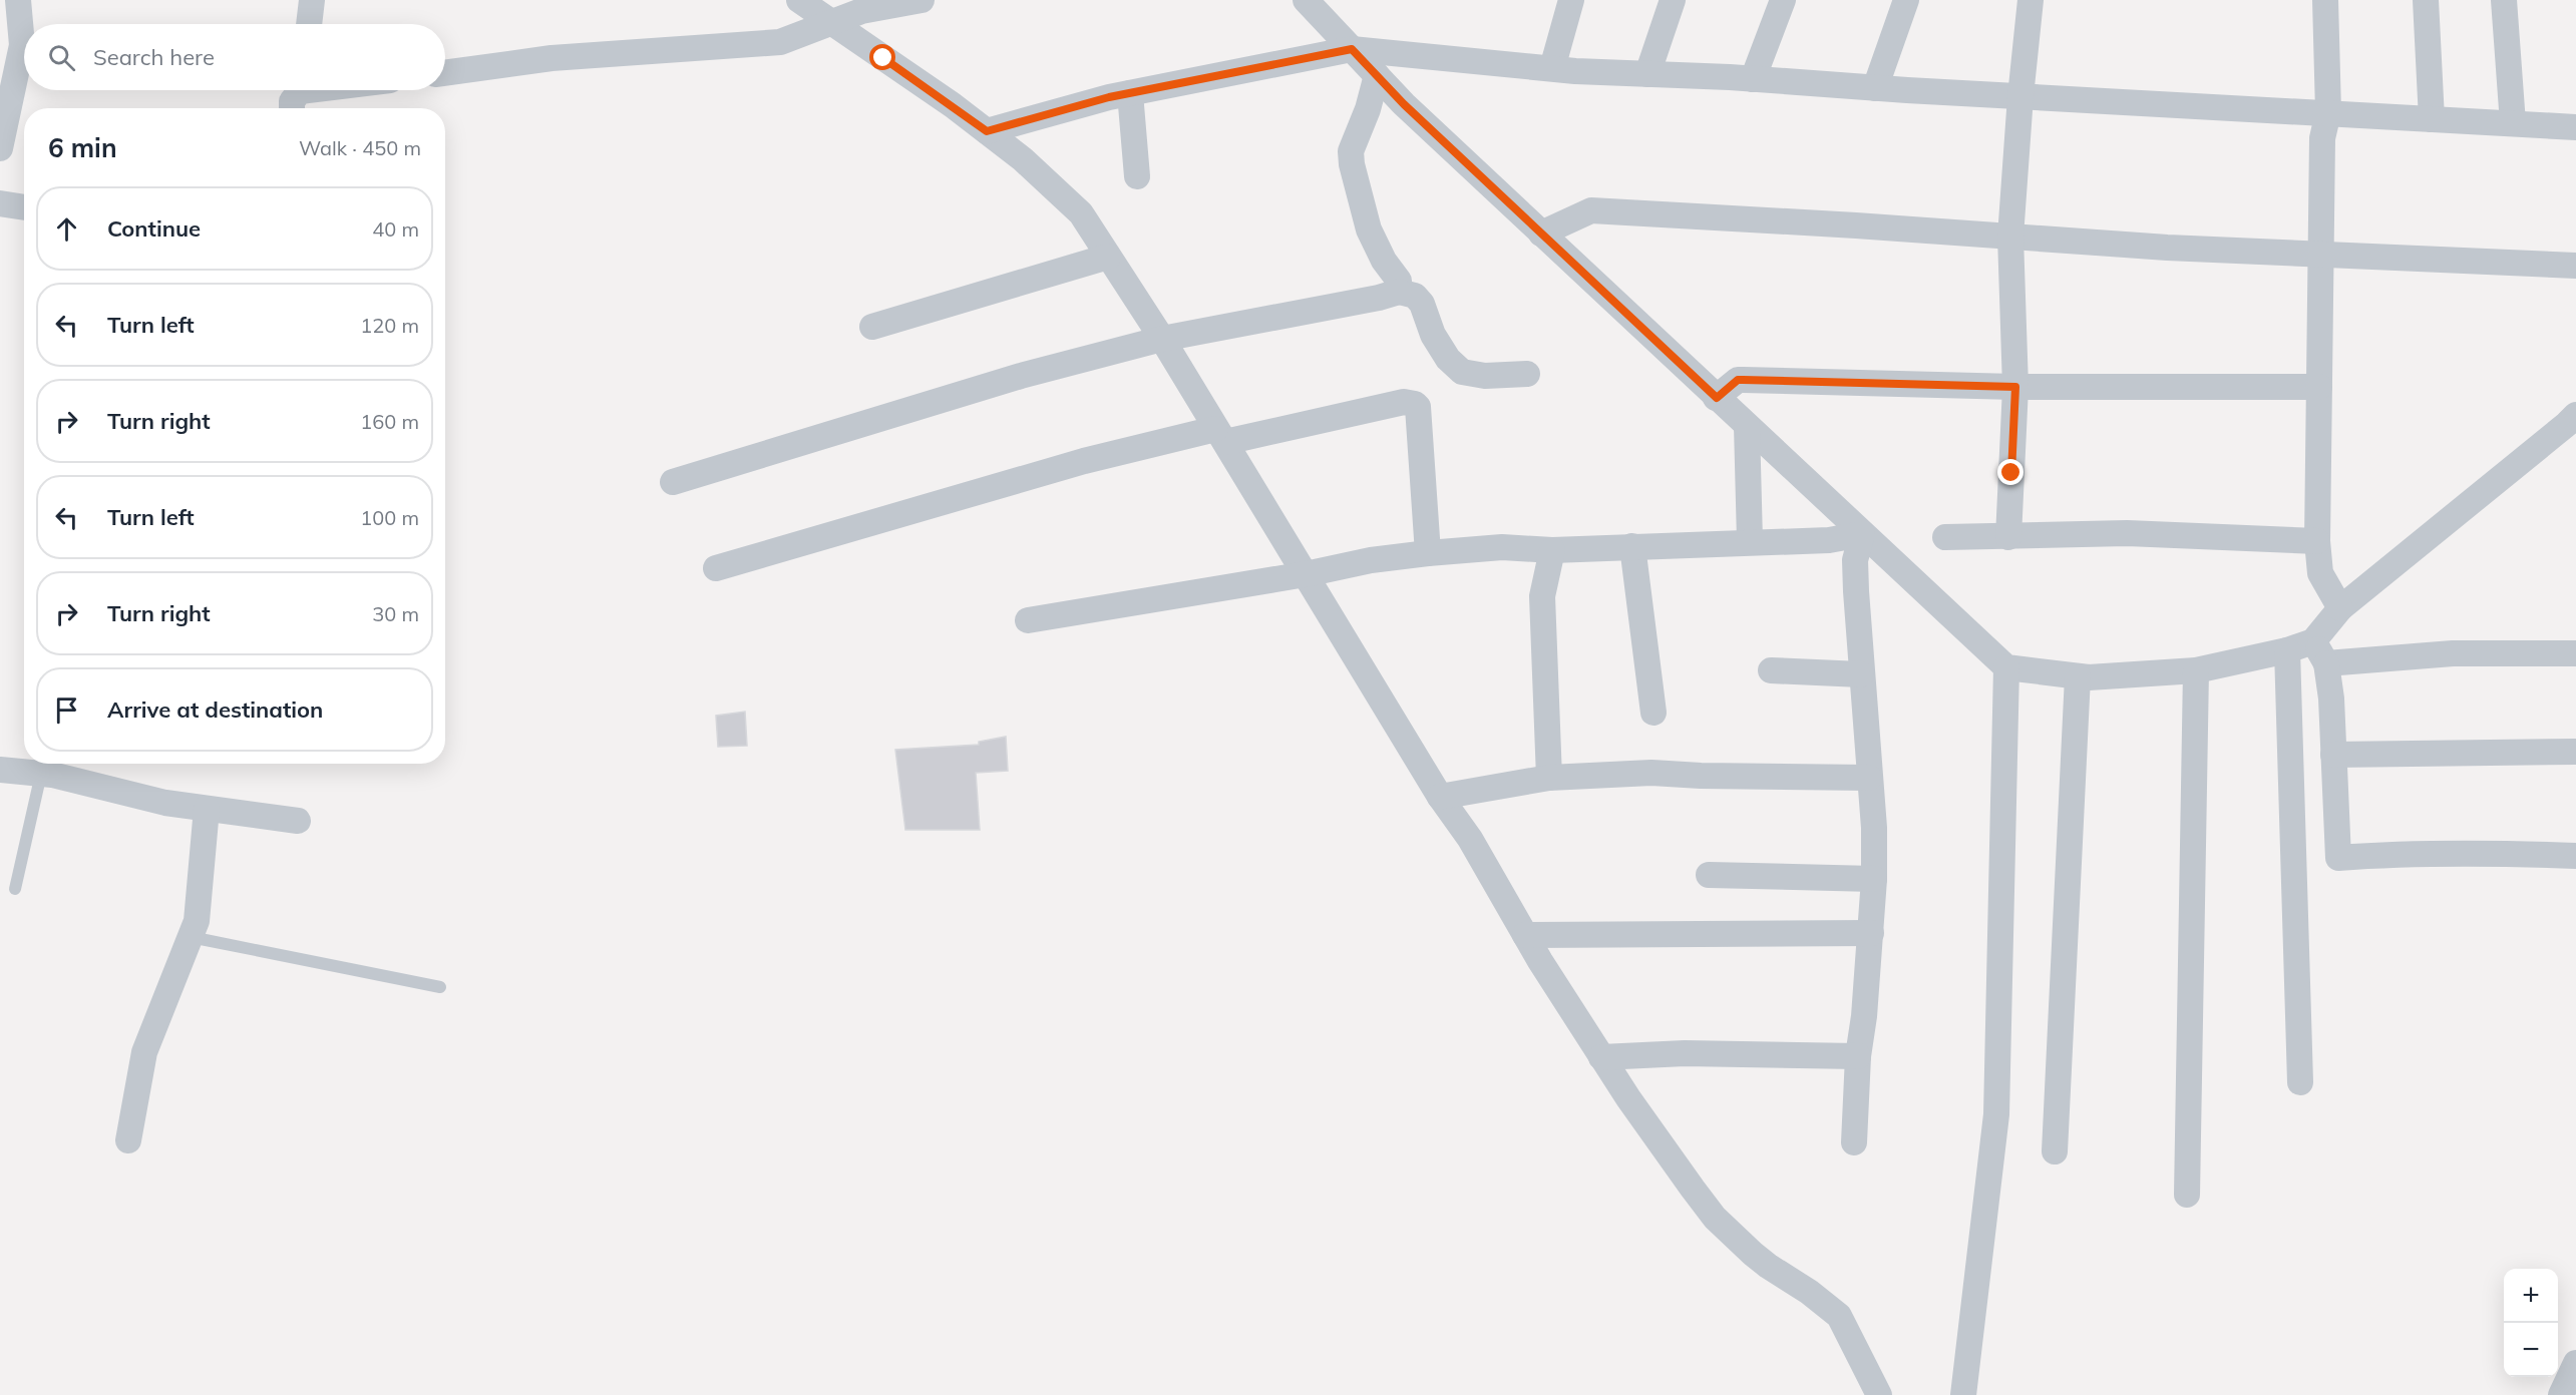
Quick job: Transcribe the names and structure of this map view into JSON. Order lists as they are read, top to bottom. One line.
{"page":{"search":"Search here","heading":["6 min","Walk · 450 m"],"list":[["Continue","40 m"],["Turn left","120 m"],["Turn right","160 m"],["Turn left","100 m"],["Turn right","30 m"],"Arrive at destination"],"map_buttons":["+","−"]}}
